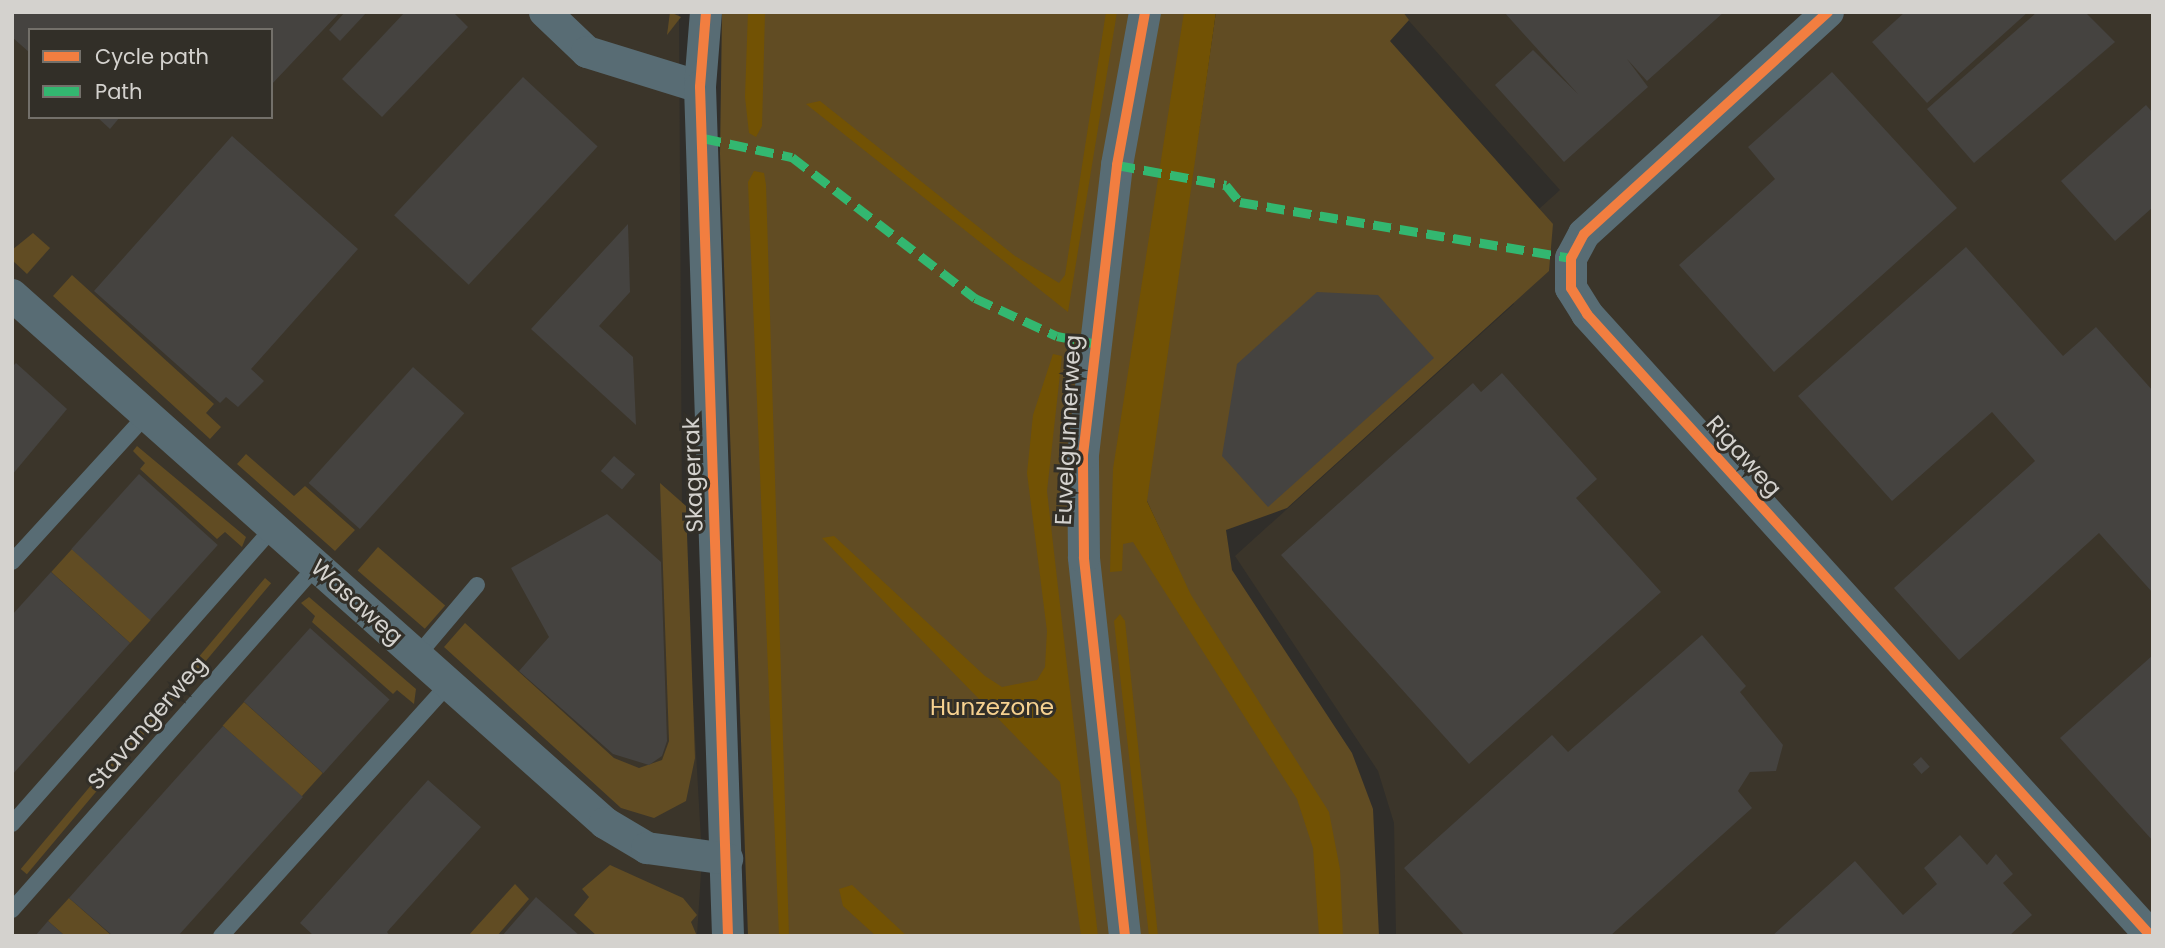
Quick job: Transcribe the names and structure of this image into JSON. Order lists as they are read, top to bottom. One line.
{"streets":{"street":["Euvelgunnerweg","Rigaweg","Skagerrak","Wasaweg"],"lane":["Stavangerweg"]},"crossings":[["Skagerrak","Wasaweg"],["Wasaweg","Stavangerweg"]],"parks":["Hunzezone"],"legend":["Cycle path","Path"]}
